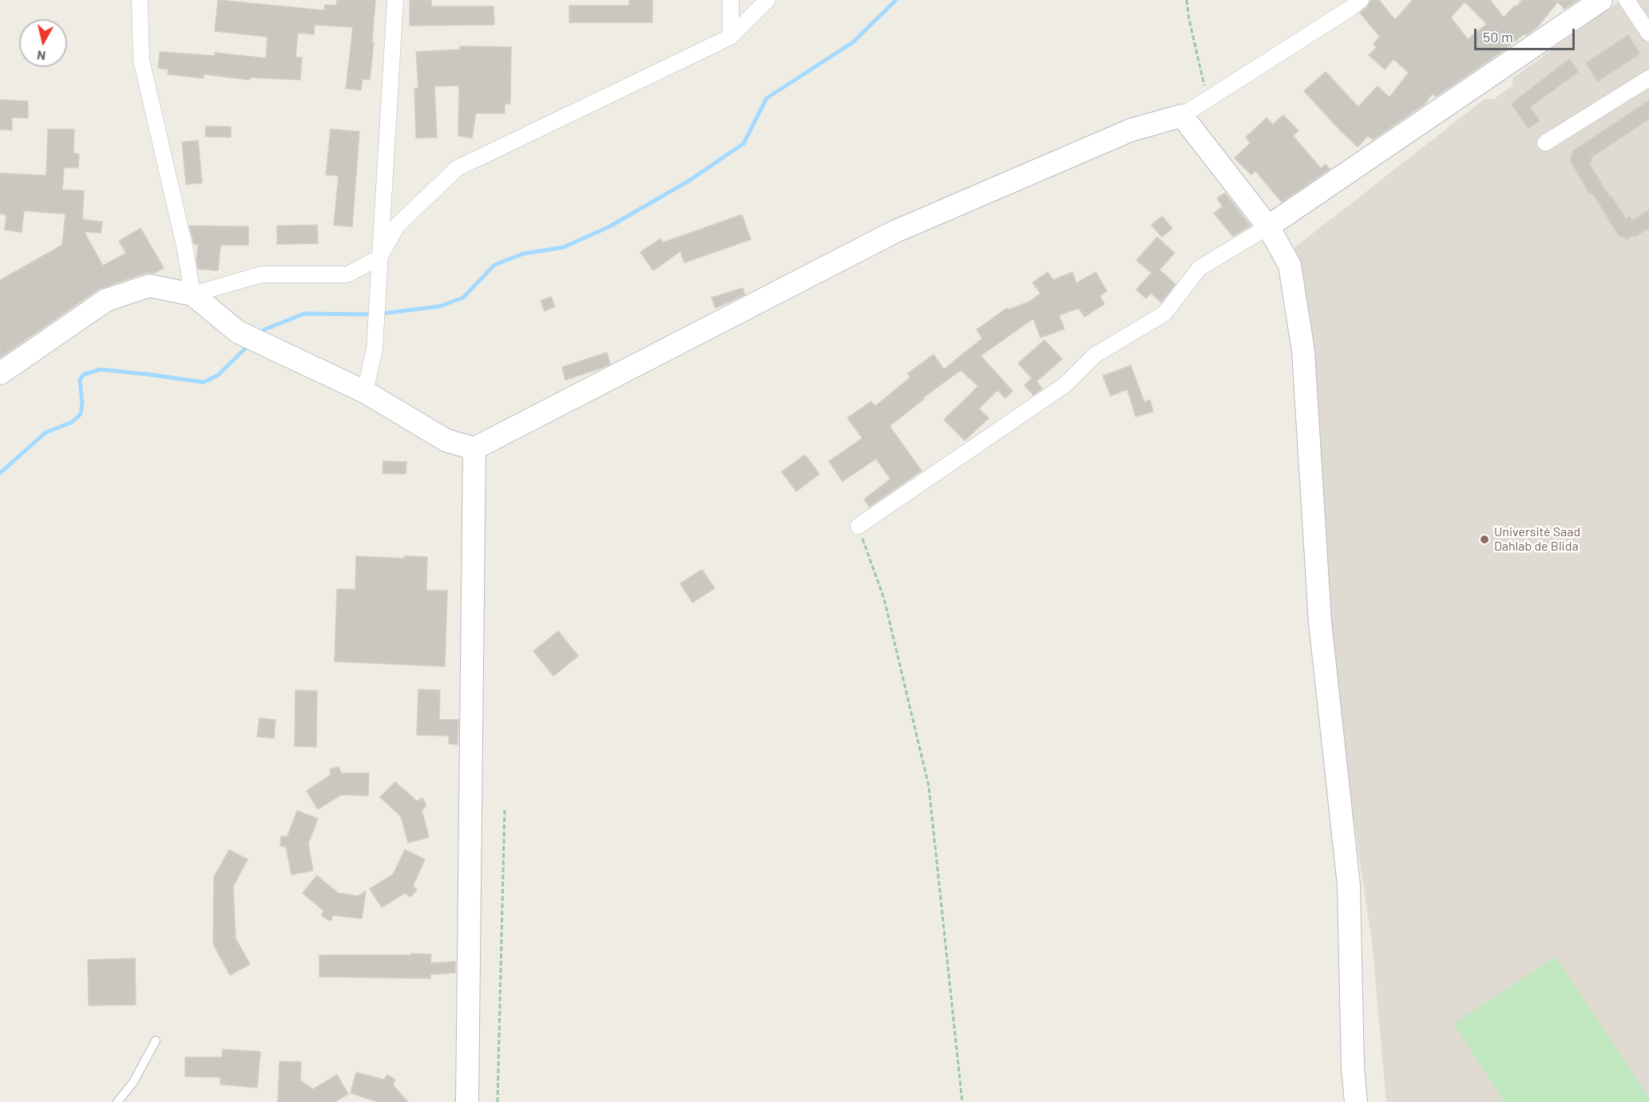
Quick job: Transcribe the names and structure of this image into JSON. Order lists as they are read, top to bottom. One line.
{"places":["Université Saad Dahlab de Blida"],"scale_bar":"50 m","north":"bottom"}
